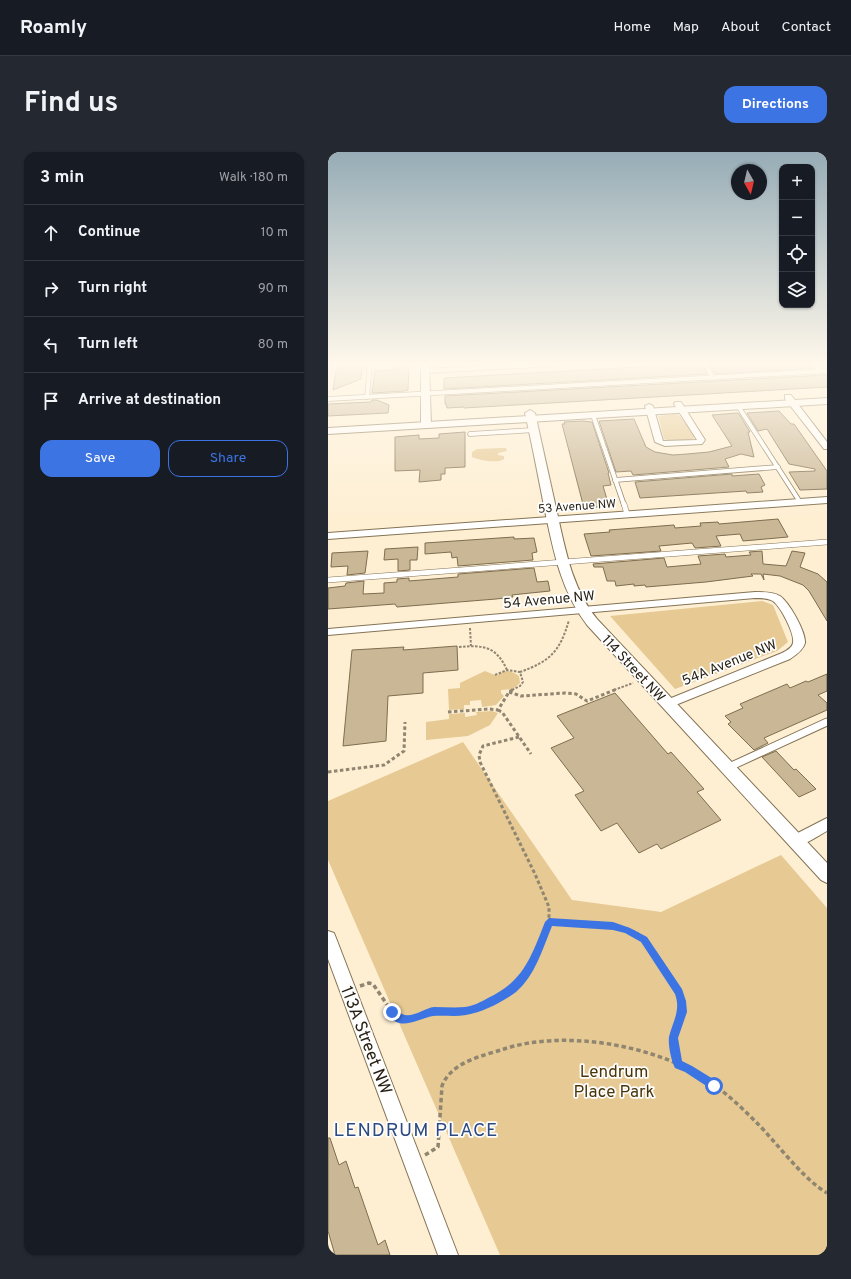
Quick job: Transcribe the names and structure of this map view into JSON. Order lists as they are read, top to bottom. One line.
{"streets":{"street":["53 Avenue NW","54 Avenue NW","54A Avenue NW","114 Street NW","113A Street NW"]},"crossings":[["53 Avenue NW","114 Street NW"],["54 Avenue NW","54A Avenue NW"],["54 Avenue NW","114 Street NW"],["54A Avenue NW","114 Street NW"]],"districts":["LENDRUM PLACE"],"parks":["Lendrum Place Park"],"north":"bottom","page":{"header":"Roamly","nav":["Home","Map","About","Contact"],"title":"Find us","buttons":["Directions",["Save","Share"]],"heading":["3 min","Walk · 180 m"],"map_buttons":["+","−"],"list":[["Continue","10 m"],["Turn right","90 m"],["Turn left","80 m"],"Arrive at destination"]}}
